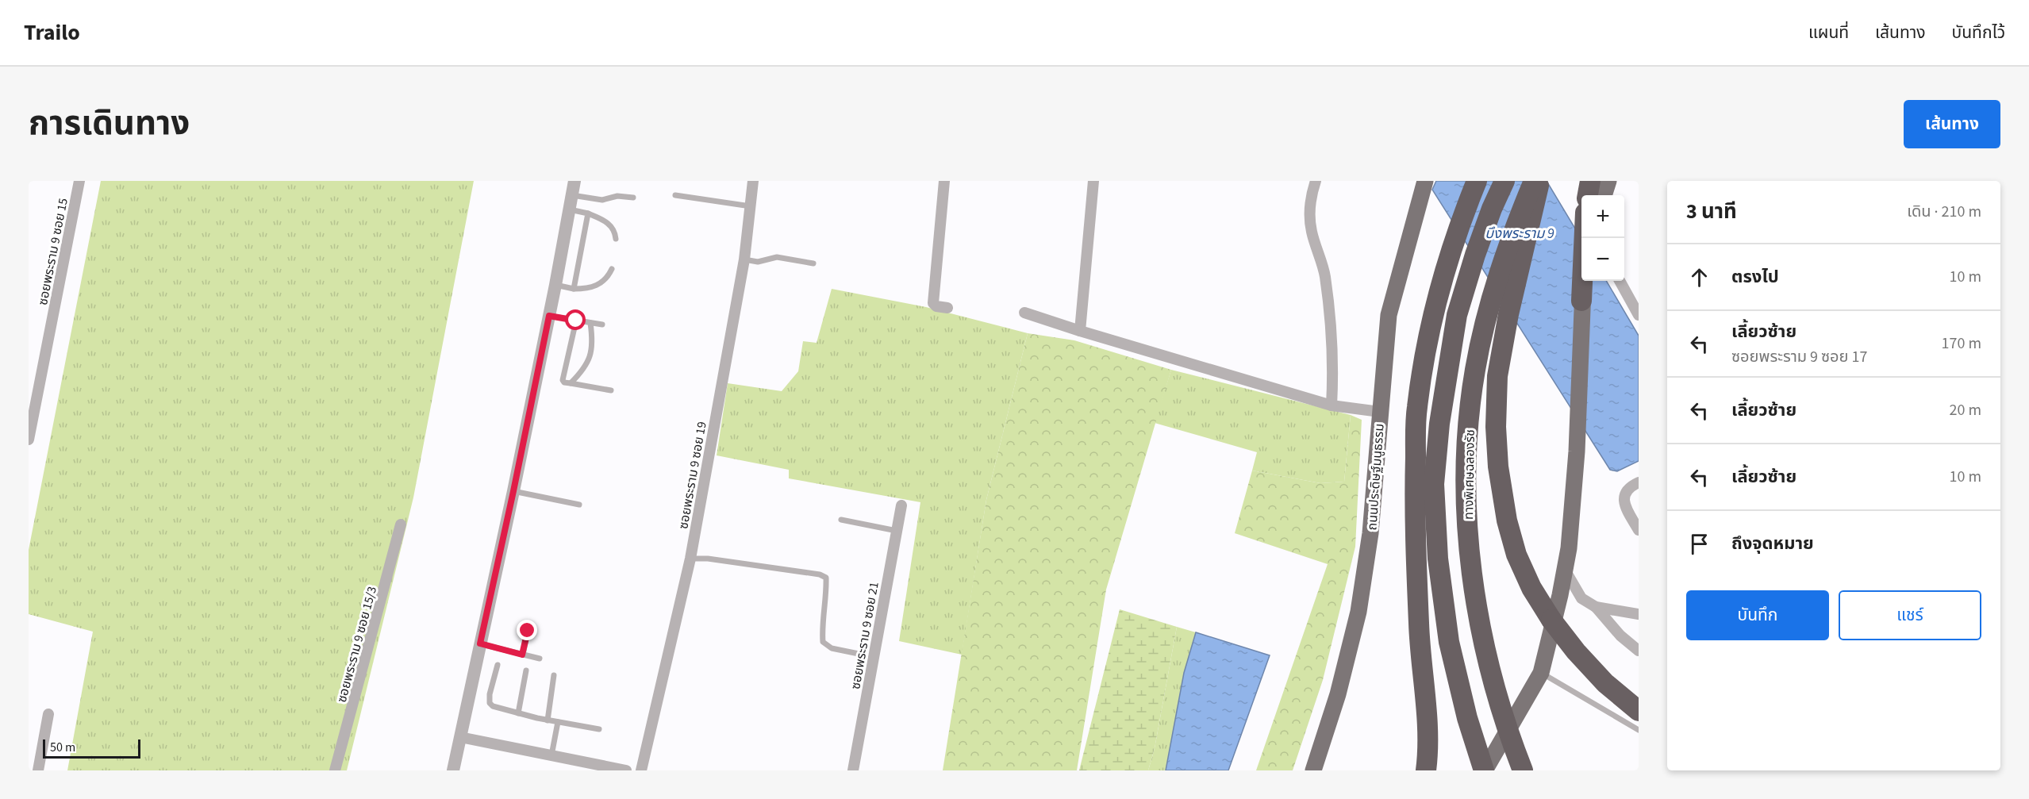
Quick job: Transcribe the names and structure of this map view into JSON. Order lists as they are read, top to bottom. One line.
{"streets":{"highway":["ทางพิเศษฉลองรัช"],"main road":["ถนนประดิษฐ์มนูธรรม"],"street":["ซอยพระราม 9 ซอย 15","ซอยพระราม 9 ซอย 19","ซอยพระราม 9 ซอย 21","ซอยพระราม 9 ซอย 15/3"]},"water":["บึงพระราม 9"],"scale_bar":"50 m","page":{"header":"Trailo","nav":["แผนที่","เส้นทาง","บันทึกไว้"],"title":"การเดินทาง","buttons":["เส้นทาง",["บันทึก","แชร์"]],"heading":["3 นาที","เดิน · 210 m"],"map_buttons":["+","−"],"list":[["ตรงไป","10 m"],["เลี้ยวซ้าย","ซอยพระราม 9 ซอย 17","170 m"],["เลี้ยวซ้าย","20 m"],["เลี้ยวซ้าย","10 m"],"ถึงจุดหมาย"],"scale":"50 m"}}
